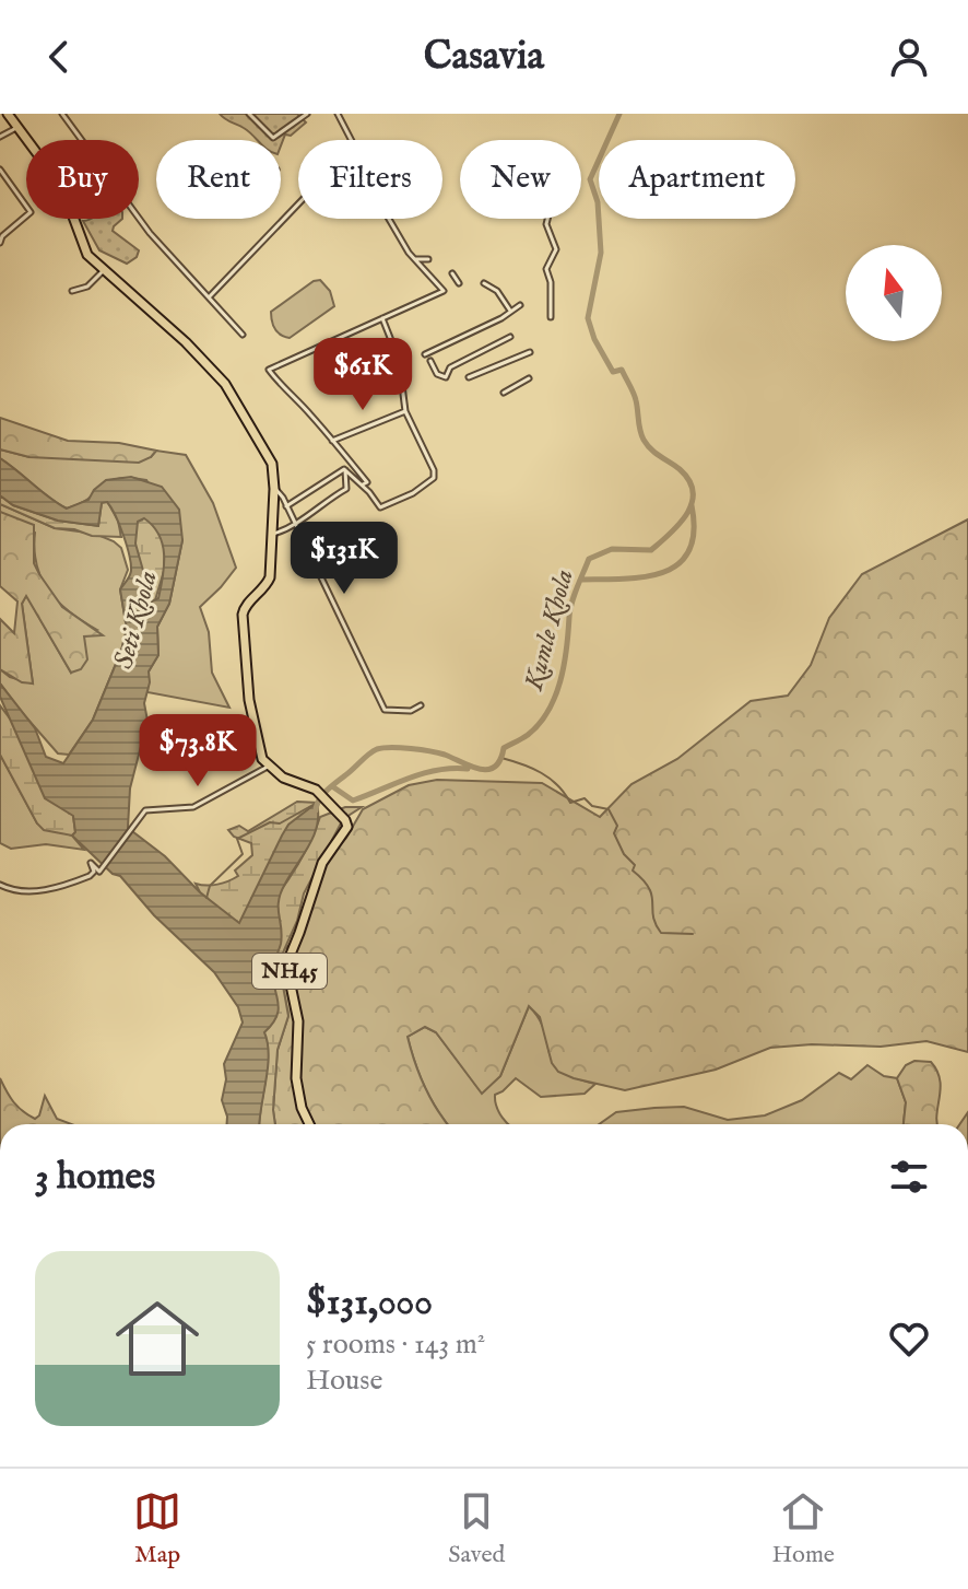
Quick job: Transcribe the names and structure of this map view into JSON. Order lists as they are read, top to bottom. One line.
{"streets":{"main road":["NH45"]},"water":["Seti Khola","Kumle Khola"],"north":"top","page":{"header":"Casavia","chip":["Buy","Rent","Filters","New","Apartment"],"price":["$61K","$131K","$73.8K"],"heading":"3 homes","list":[{"name":"$131,000","note":"5 rooms · 143 m² · House"}],"tabs":["Map","Saved","Home"]}}
